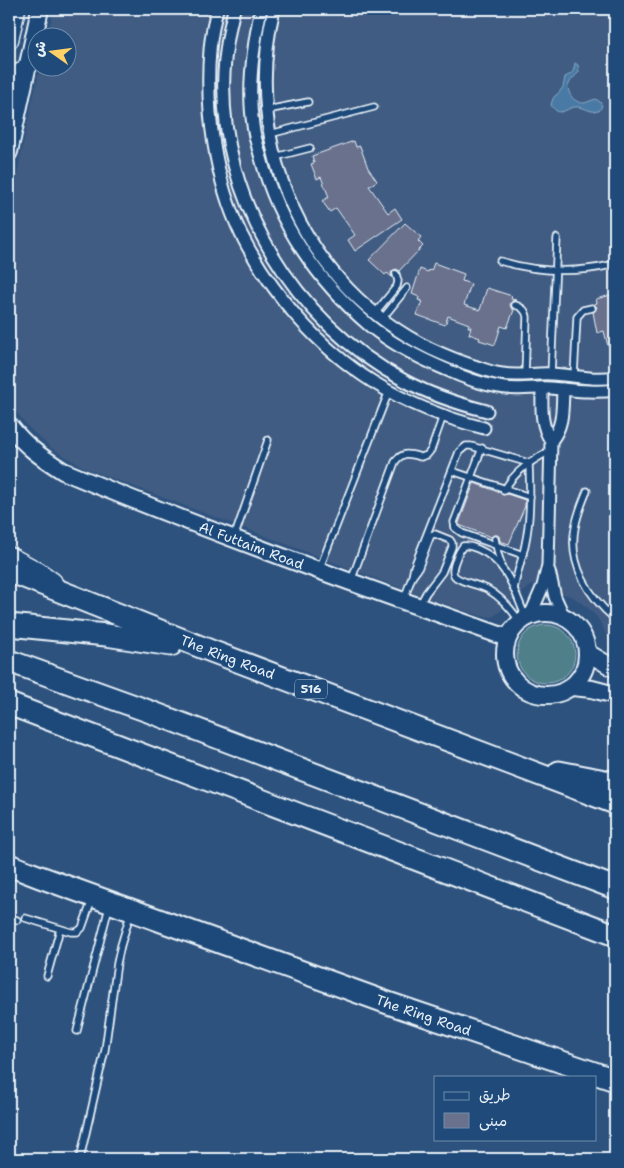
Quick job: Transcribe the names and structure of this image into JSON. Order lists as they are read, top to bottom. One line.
{"streets":{"highway":["The Ring Road","516"],"street":["Al Futtaim Road"]},"crossings":[["The Ring Road","516"]],"legend":["طريق","مبنى"],"north":"left"}
